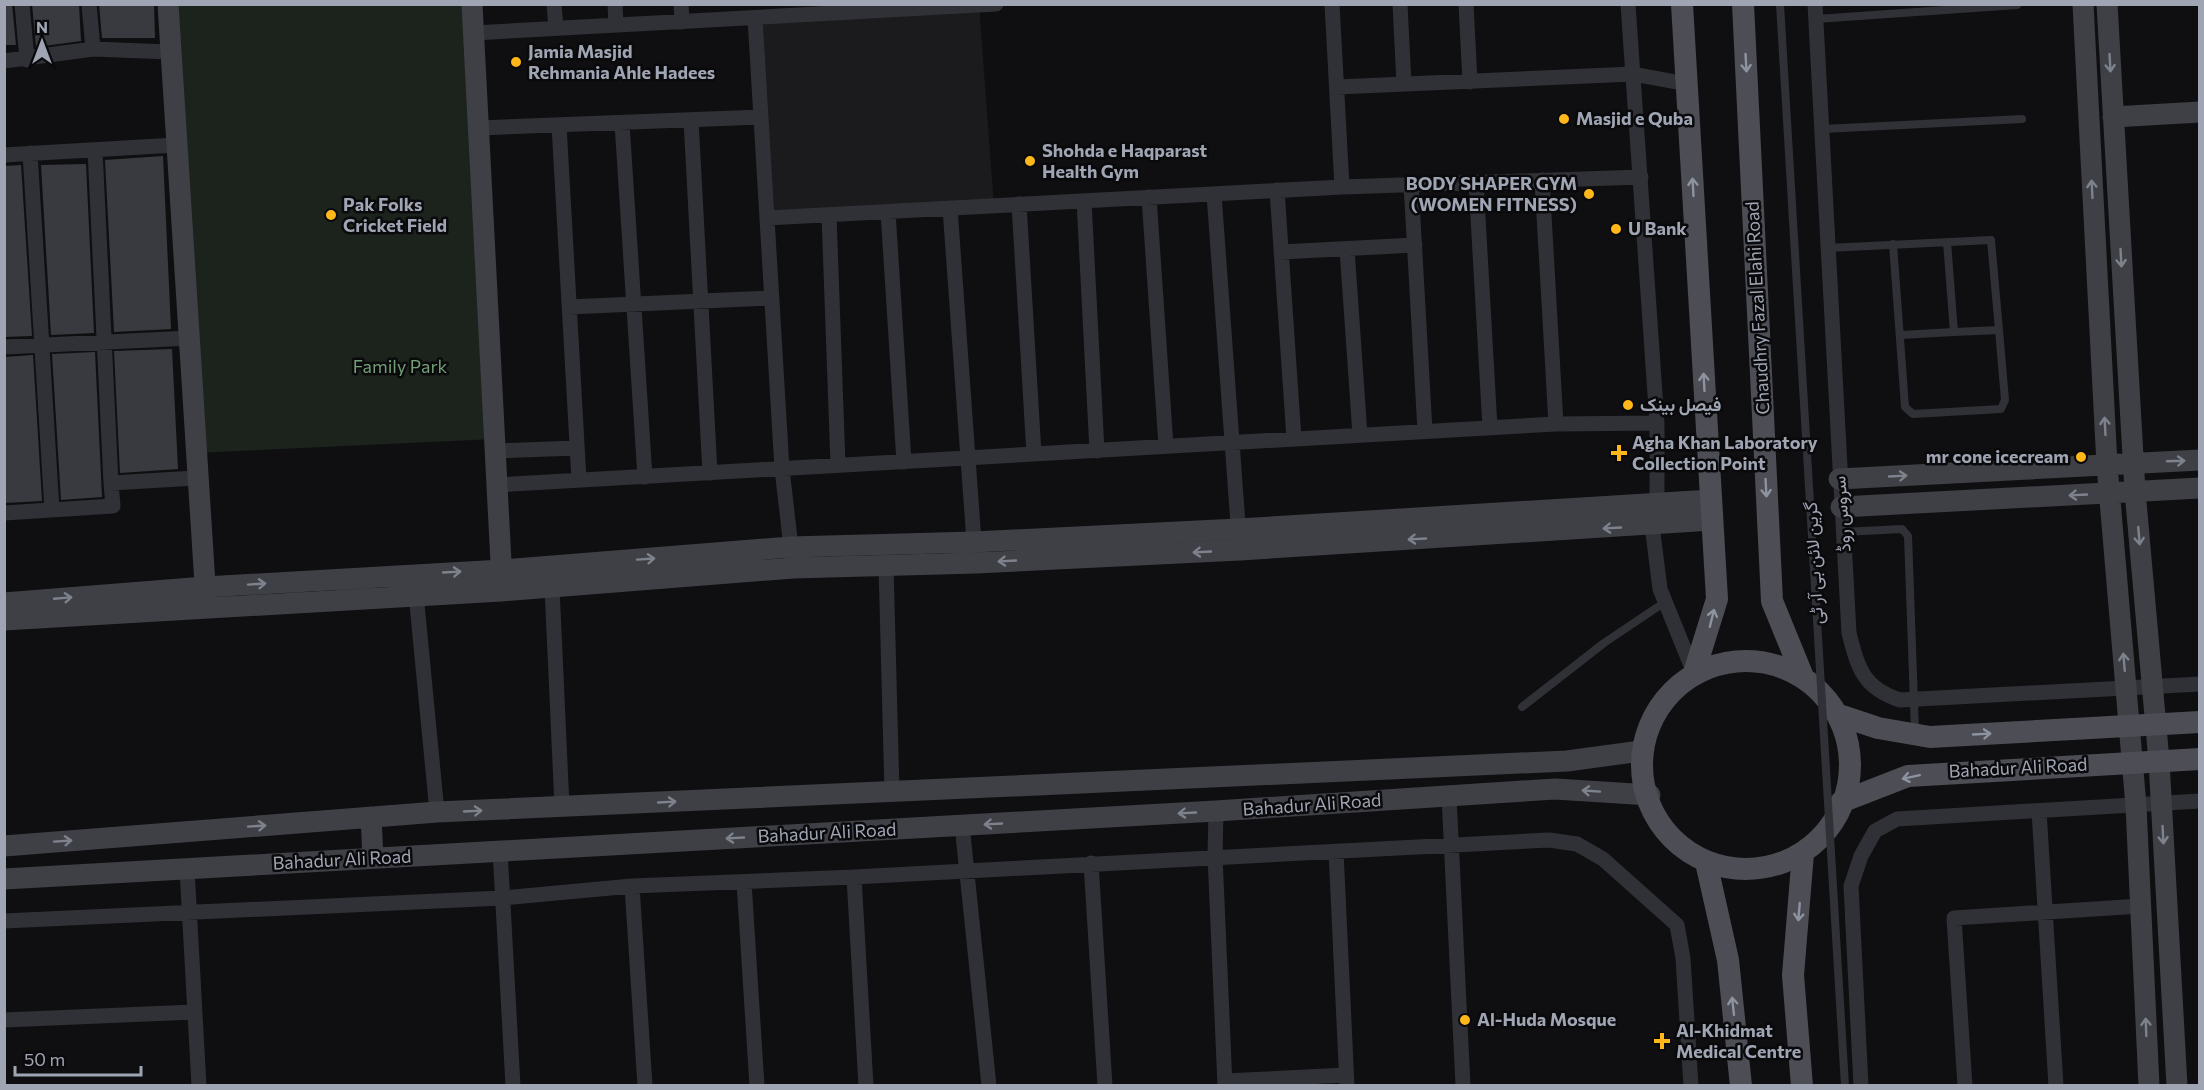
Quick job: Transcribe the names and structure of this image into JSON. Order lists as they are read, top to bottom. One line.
{"streets":{"main road":["Chaudhry Fazal Elahi Road","Bahadur Ali Road"],"street":["سروس روڈ"],"lane":["گرین لائن بی آر ٹی"]},"crossings":[["Chaudhry Fazal Elahi Road","Bahadur Ali Road"]],"parks":["Family Park"],"places":{"other":["Jamia Masjid Rehmania Ahle Hadees","Masjid e Quba","Shohda e Haqparast Health Gym","BODY SHAPER GYM (WOMEN FITNESS)","Pak Folks Cricket Field","U Bank","فیصل بینک","mr cone icecream","Al-Huda Mosque"],"health":["Agha Khan Laboratory Collection Point","Al-Khidmat Medical Centre"]},"scale_bar":"50 m","north":"top"}
